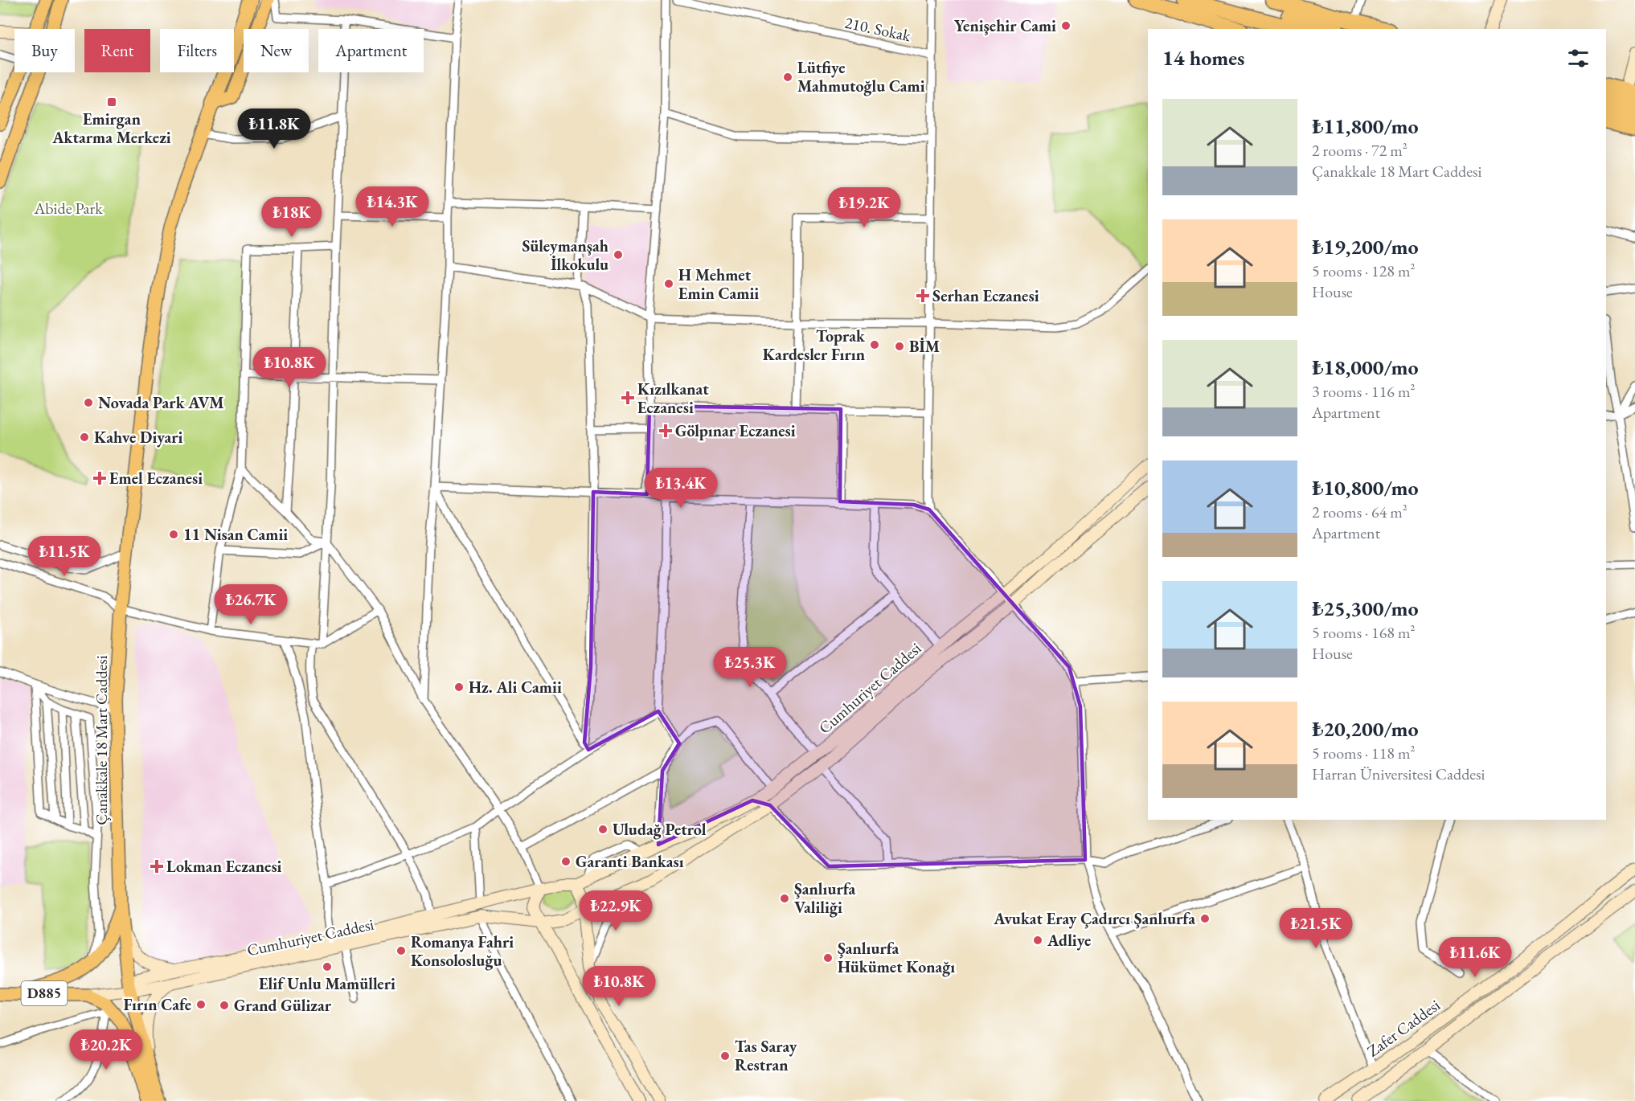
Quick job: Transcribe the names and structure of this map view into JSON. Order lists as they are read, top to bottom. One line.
{"streets":{"main road":["Cumhuriyet Caddesi","Çanakkale 18 Mart Caddesi","D885","Zafer Caddesi"],"street":["210. Sokak"]},"crossings":[["Cumhuriyet Caddesi","Çanakkale 18 Mart Caddesi"],["Cumhuriyet Caddesi","D885"]],"parks":["Abide Park"],"places":{"other":["Yenişehir Cami","Lütfiye Mahmutoğlu Cami","Süleymanşah İlkokulu","H Mehmet Emin Camii","Toprak Kardesler Fırın","BİM","Novada Park AVM","Kahve Diyari","11 Nisan Camii","Hz. Ali Camii","Uludağ Petrol","Garanti Bankası","Şanlıurfa Valiliği","Avukat Eray Çadırcı Şanlıurfa","Adliye","Romanya Fahri Konsolosluğu","Şanlıurfa Hükümet Konağı","Elif Unlu Mamülleri","Fırın Cafe","Grand Gülizar","Tas Saray Restran"],"transit":["Emirgan Aktarma Merkezi"],"health":["Serhan Eczanesi","Kızılkanat Eczanesi","Gölpınar Eczanesi","Emel Eczanesi","Lokman Eczanesi"]},"page":{"chip":["Buy","Rent","Filters","New","Apartment"],"heading":"14 homes","list":[{"name":"₺11,800/mo","note":"2 rooms · 72 m² · Çanakkale 18 Mart Caddesi"},{"name":"₺19,200/mo","note":"5 rooms · 128 m² · House"},{"name":"₺18,000/mo","note":"3 rooms · 116 m² · Apartment"},{"name":"₺10,800/mo","note":"2 rooms · 64 m² · Apartment"},{"name":"₺25,300/mo","note":"5 rooms · 168 m² · House"},{"name":"₺20,200/mo","note":"5 rooms · 118 m² · Harran Üniversitesi Caddesi"}],"price":["₺11.8K","₺14.3K","₺19.2K","₺18K","₺10.8K","₺13.4K","₺11.5K","₺26.7K","₺25.3K","₺22.9K","₺21.5K","₺11.6K","₺10.8K","₺20.2K"]}}
